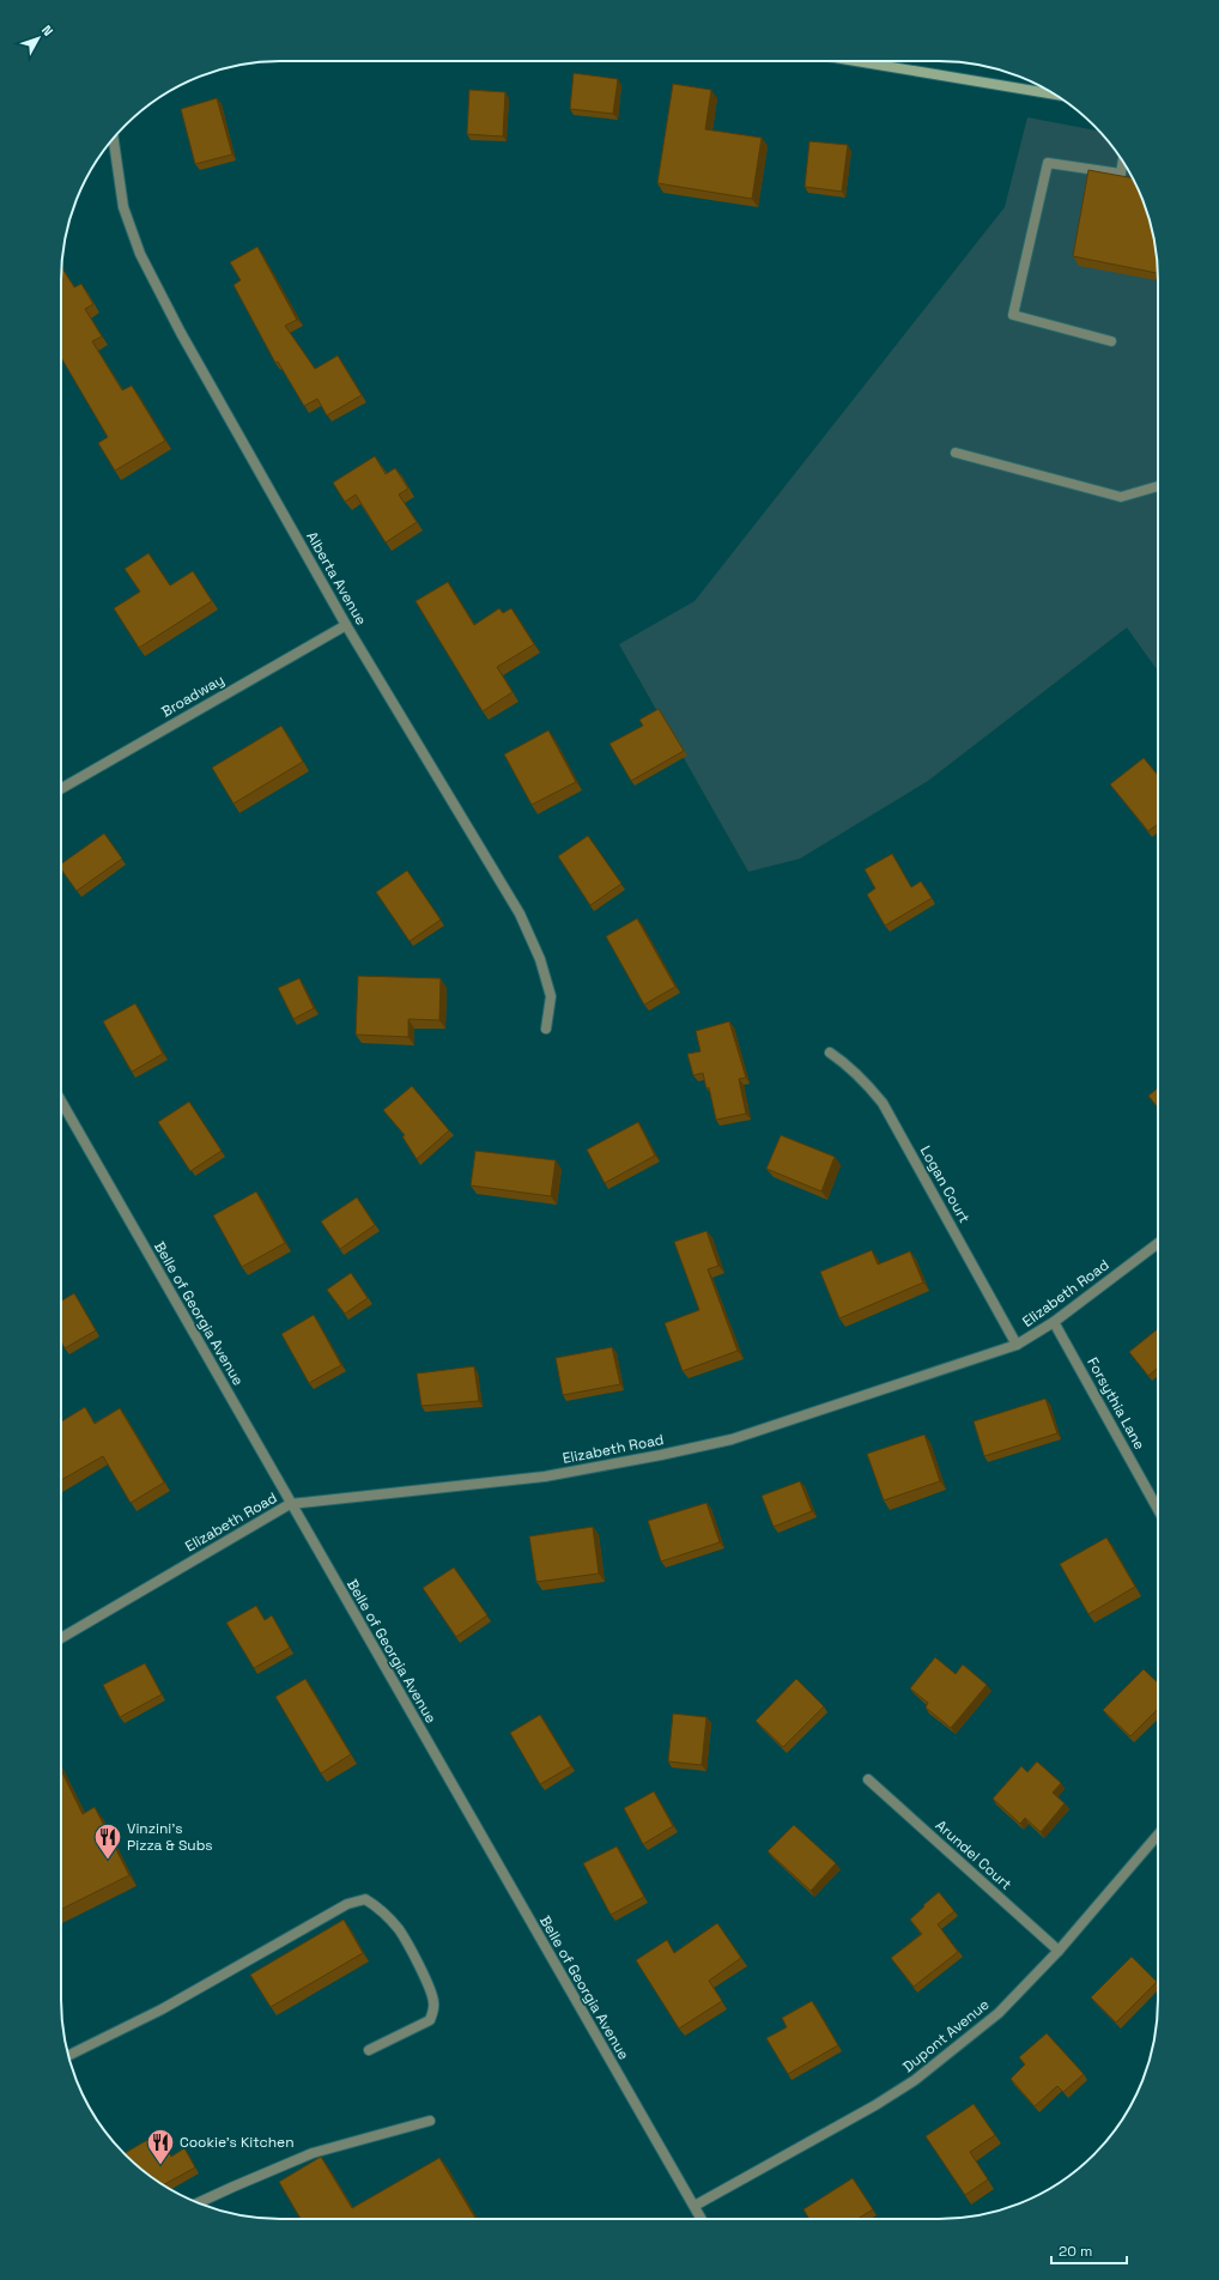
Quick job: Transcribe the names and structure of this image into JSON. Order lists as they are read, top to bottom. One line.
{"streets":{"street":["Alberta Avenue","Broadway","Logan Court","Elizabeth Road","Belle of Georgia Avenue","Forsythia Lane","Arundel Court","Dupont Avenue"]},"crossings":[["Alberta Avenue","Broadway"],["Logan Court","Elizabeth Road"],["Elizabeth Road","Belle of Georgia Avenue"],["Elizabeth Road","Forsythia Lane"],["Belle of Georgia Avenue","Dupont Avenue"],["Arundel Court","Dupont Avenue"]],"places":{"restaurant":["Vinzini's Pizza & Subs","Cookie's Kitchen"]},"scale_bar":"20 m","north":"top right"}
